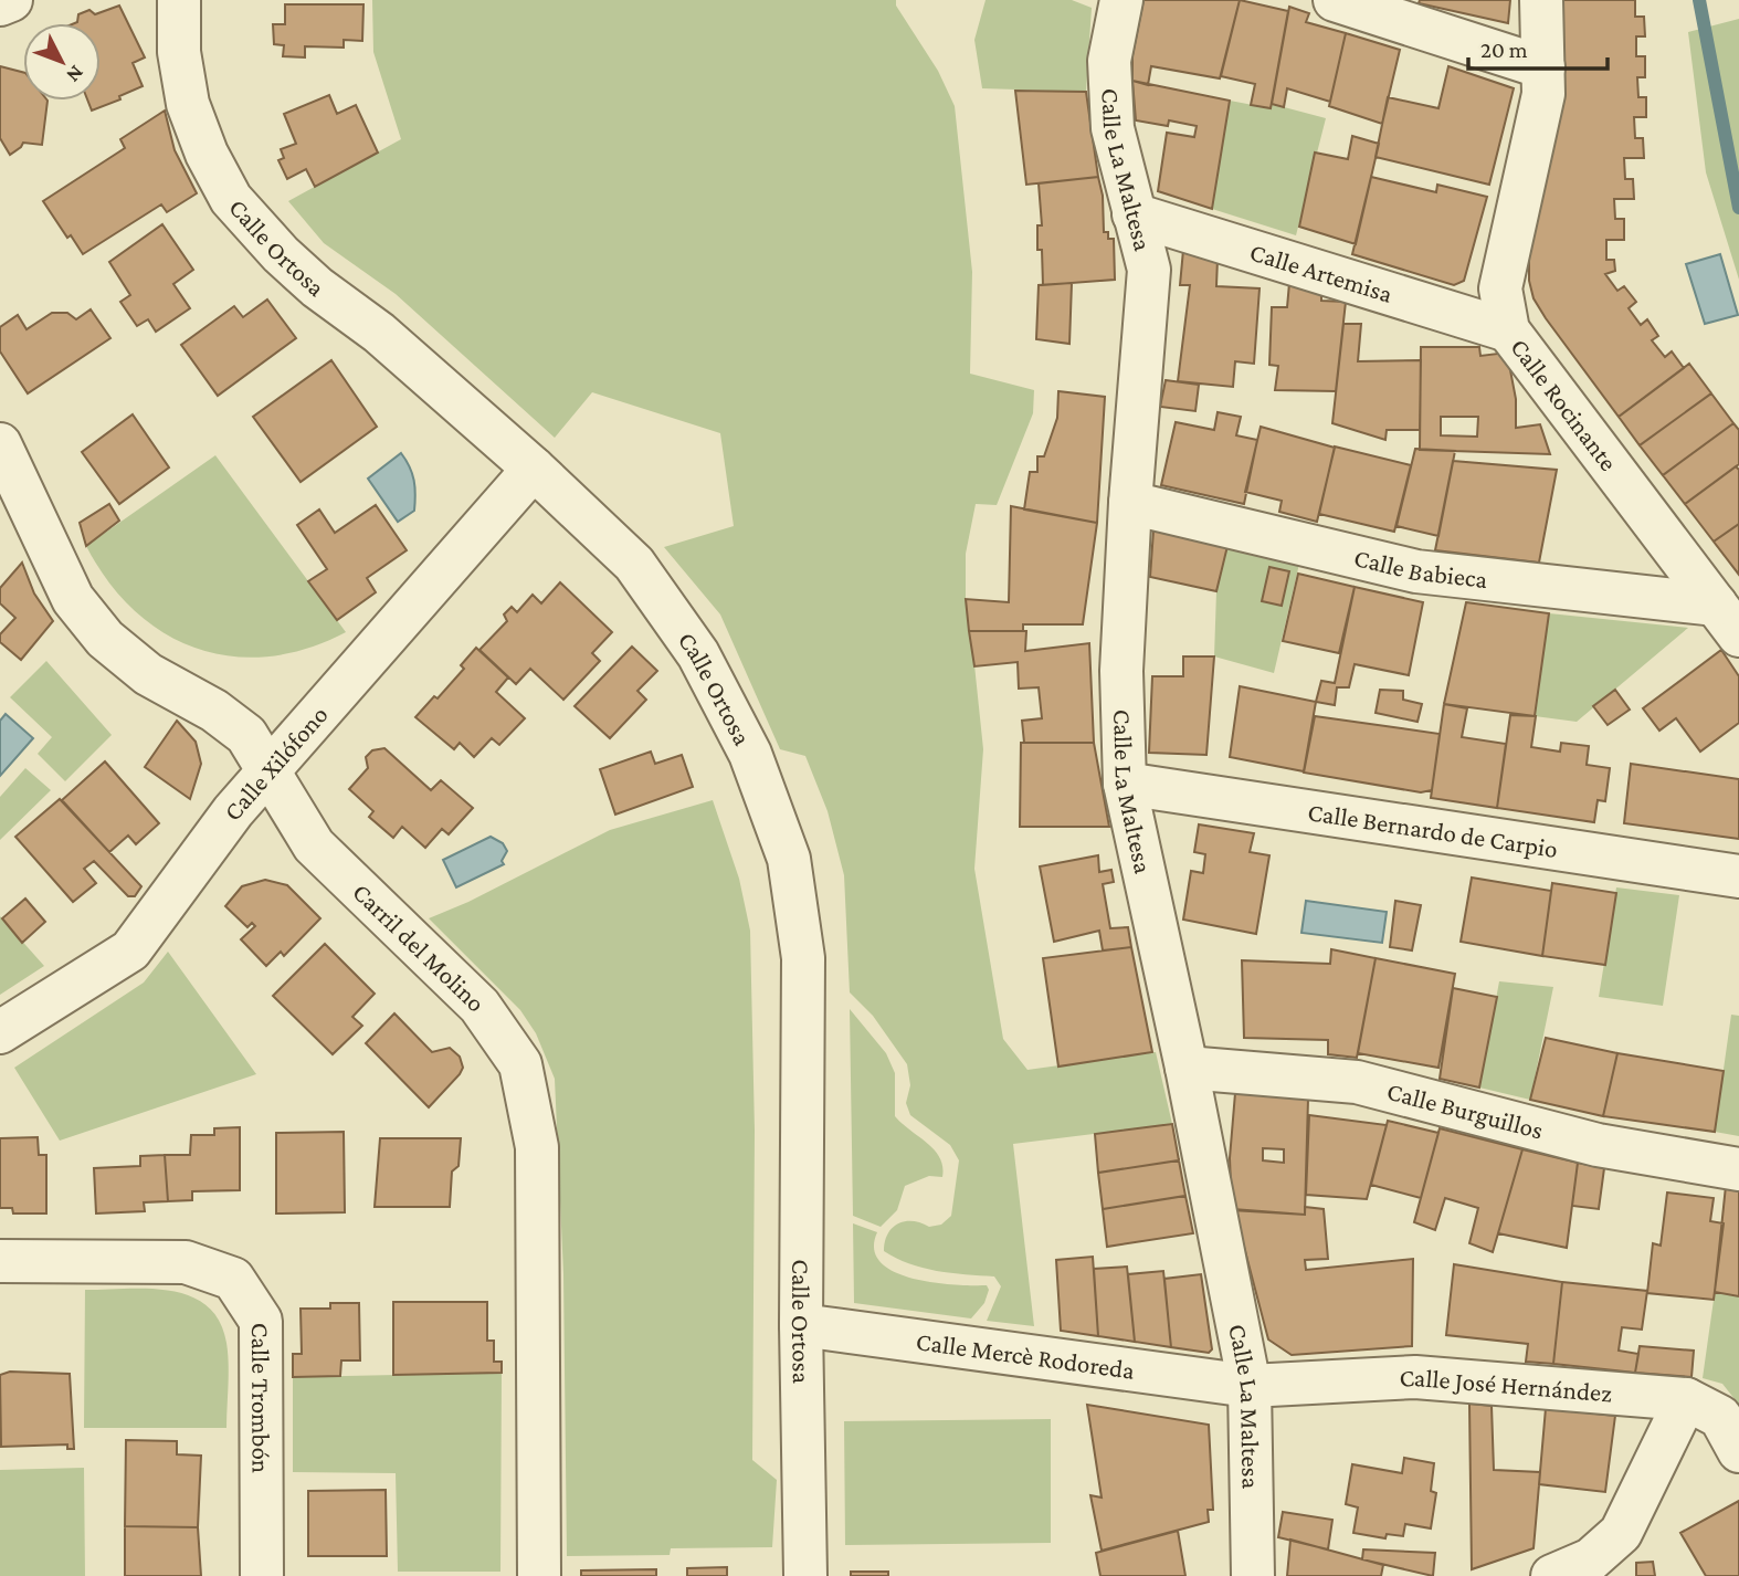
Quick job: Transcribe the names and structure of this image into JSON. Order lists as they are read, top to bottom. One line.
{"streets":{"street":["Calle La Maltesa","Calle Ortosa","Calle Artemisa","Calle Rocinante","Calle Babieca","Calle Xilófono","Calle Bernardo de Carpio","Carril del Molino","Calle Burguillos","Calle Mercè Rodoreda","Calle José Hernández","Calle Trombón"]},"crossings":[["Calle La Maltesa","Calle Artemisa"],["Calle La Maltesa","Calle Babieca"],["Calle La Maltesa","Calle Bernardo de Carpio"],["Calle La Maltesa","Calle Burguillos"],["Calle La Maltesa","Calle Mercè Rodoreda"],["Calle La Maltesa","Calle José Hernández"],["Calle Ortosa","Calle Xilófono"],["Calle Ortosa","Calle Mercè Rodoreda"],["Calle Artemisa","Calle Rocinante"],["Calle Rocinante","Calle Babieca"],["Calle Xilófono","Carril del Molino"],["Calle Mercè Rodoreda","Calle José Hernández"]],"scale_bar":"20 m","north":"bottom right"}
